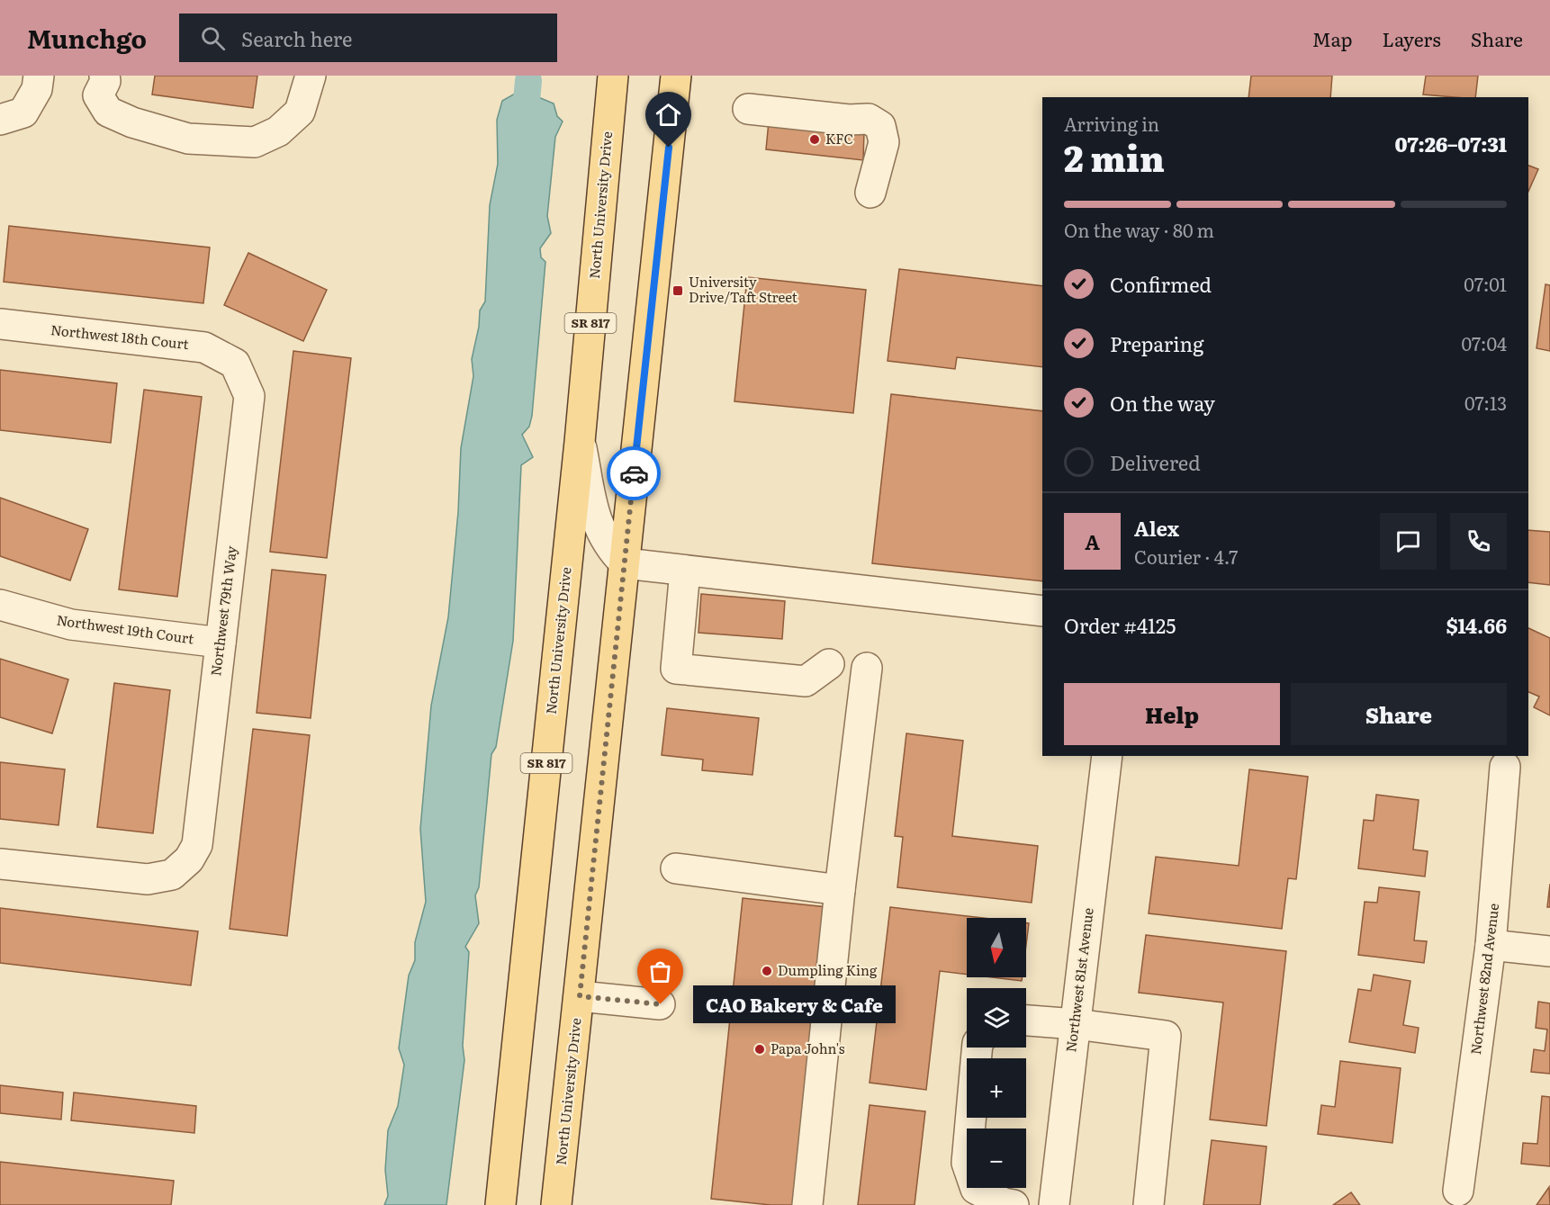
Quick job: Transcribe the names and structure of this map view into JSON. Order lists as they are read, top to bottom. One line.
{"streets":{"main road":["North University Drive","SR 817"],"street":["Northwest 18th Court","Northwest 79th Way","Northwest 19th Court","Northwest 82nd Avenue","Northwest 81st Avenue"]},"crossings":[["Northwest 18th Court","Northwest 79th Way"],["Northwest 79th Way","Northwest 19th Court"]],"places":{"other":["KFC","Dumpling King","CAO Bakery & Cafe","Papa John's"],"transit":["University Drive/Taft Street"]},"north":"bottom","page":{"header":"Munchgo","search":"Search here","nav":["Map","Layers","Share"],"heading":["2 min","Arriving in","07:26–07:31"],"panel":["Alex","Courier · 4.7","Order #4125","$14.66"],"bar":"On the way · 80 m","list":[["Confirmed","07:01"],["Preparing","07:04"],["On the way","07:13"],"Delivered"],"round":"A","buttons":["Help","Share"],"map_buttons":["+","−"],"bubble":"CAO Bakery & Cafe"}}
